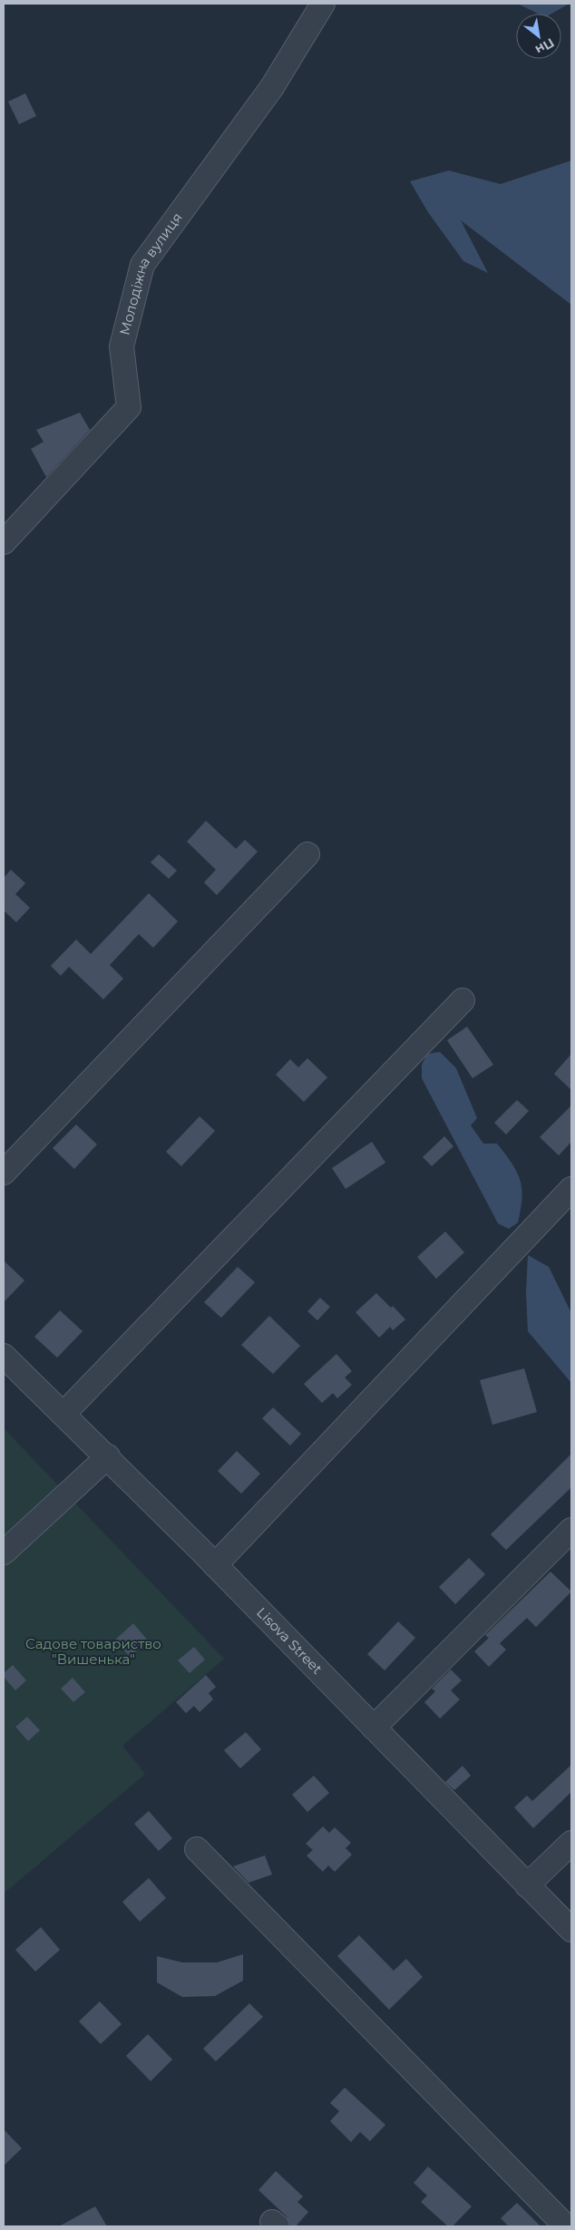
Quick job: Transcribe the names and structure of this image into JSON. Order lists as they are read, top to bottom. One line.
{"streets":{"street":["Молодіжна вулиця","Lisova Street"]},"parks":["Садове товариство \"Вишенька\""],"north":"bottom right"}
